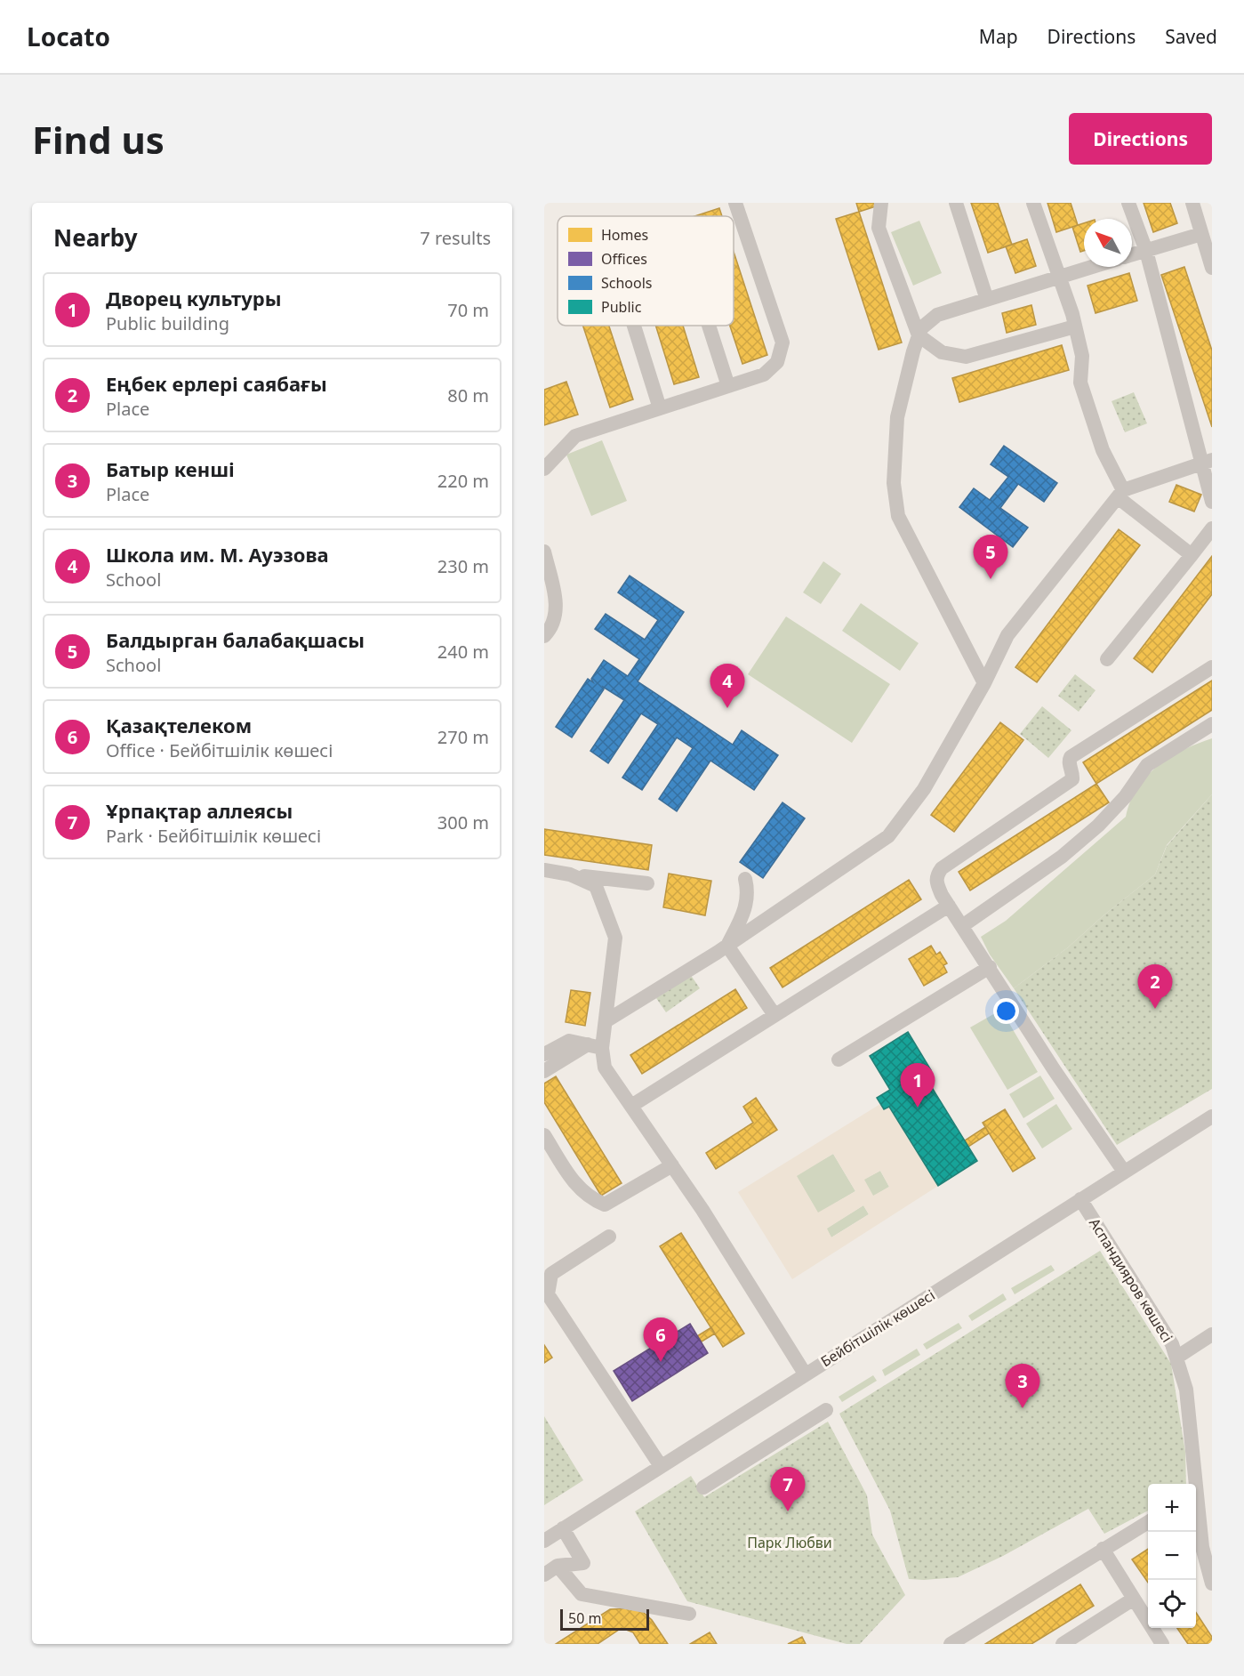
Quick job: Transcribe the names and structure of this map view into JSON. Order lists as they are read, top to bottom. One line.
{"streets":{"street":["Аспандияров көшесі","Бейбітшілік көшесі"]},"crossings":[["Аспандияров көшесі","Бейбітшілік көшесі"]],"parks":["Парк Любви"],"legend":["Homes","Offices","Schools","Public"],"scale_bar":"50 m","north":"top left","page":{"header":"Locato","nav":["Map","Directions","Saved"],"buttons":"Directions","title":"Find us","heading":["Nearby","7 results"],"list":[{"mark":"1","name":"Дворец культуры","note":"Public building","value":"70 m"},{"mark":"2","name":"Еңбек ерлері саябағы","note":"Place","value":"80 m"},{"mark":"3","name":"Батыр кенші","note":"Place","value":"220 m"},{"mark":"4","name":"Школа им. М. Ауэзова","note":"School","value":"230 m"},{"mark":"5","name":"Балдырган балабақшасы","note":"School","value":"240 m"},{"mark":"6","name":"Қазақтелеком","note":"Office · Бейбітшілік көшесі","value":"270 m"},{"mark":"7","name":"Ұрпақтар аллеясы","note":"Park · Бейбітшілік көшесі","value":"300 m"}],"pins":["5","4","2","1","6","3","7"],"map_buttons":["+","−"],"scale":"50 m"}}
